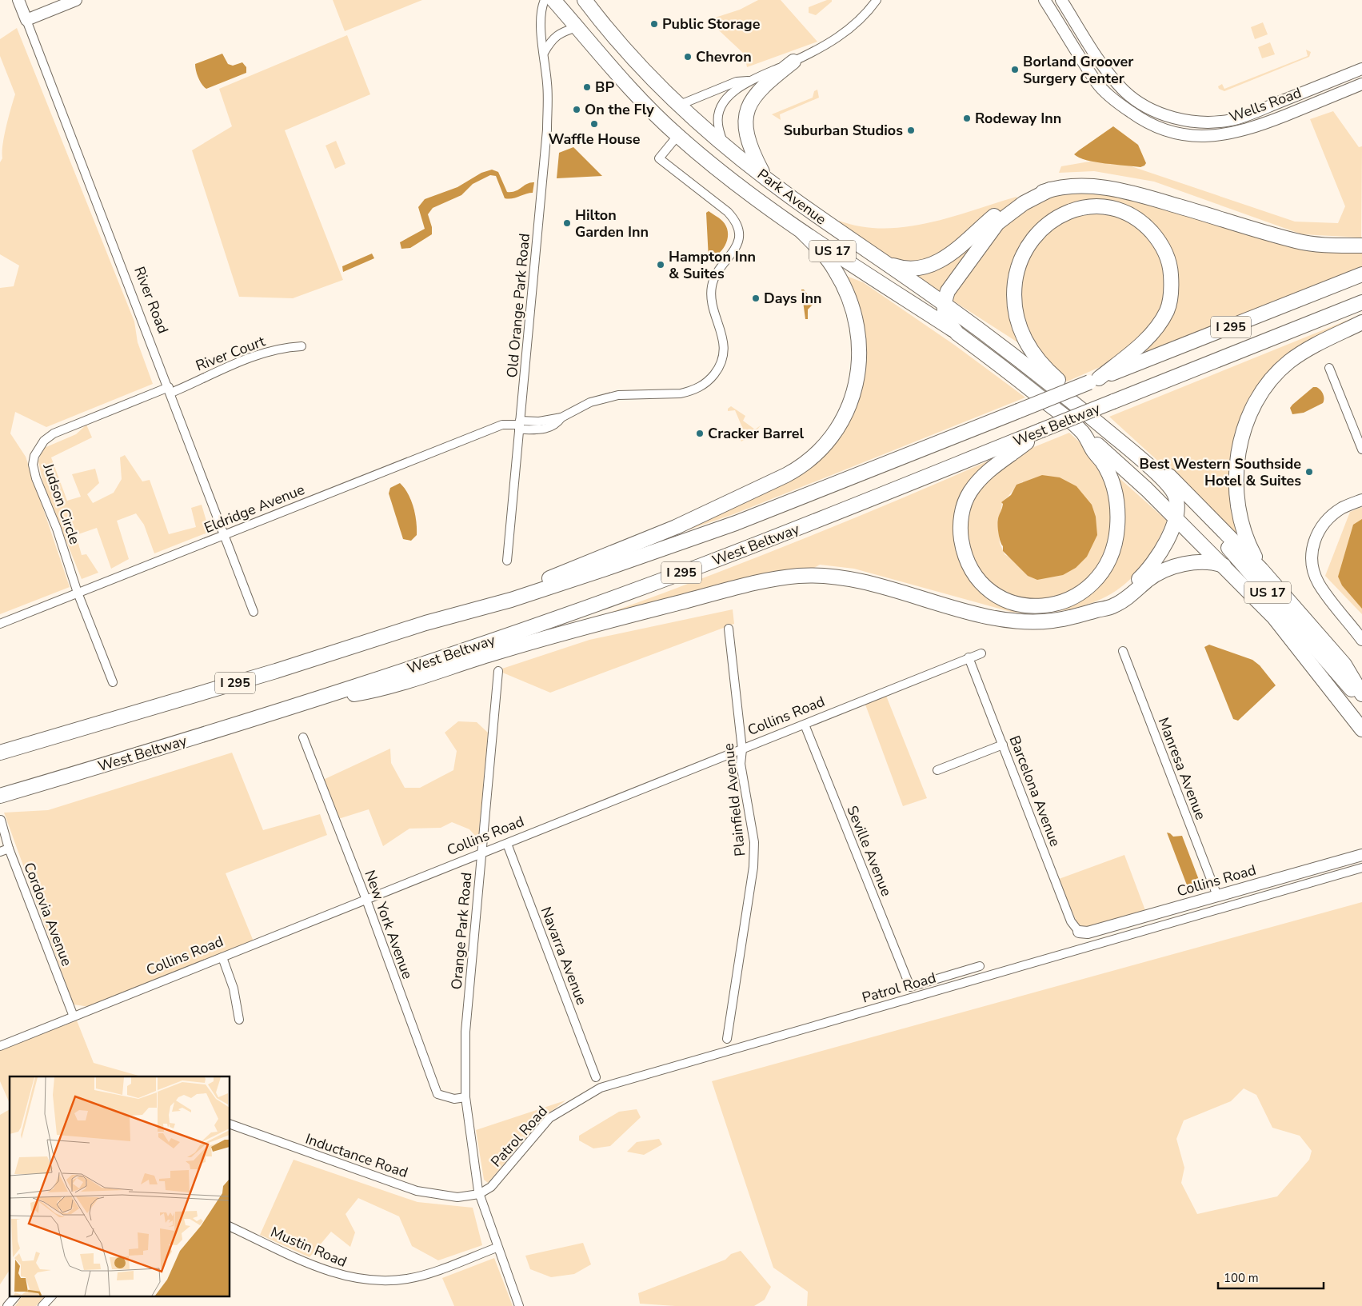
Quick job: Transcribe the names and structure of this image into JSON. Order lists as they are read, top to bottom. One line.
{"streets":{"highway":["Park Avenue","US 17","I 295","West Beltway"],"main road":["Wells Road","River Road","Collins Road"],"street":["Old Orange Park Road","River Court","Judson Circle","Eldridge Avenue","Manresa Avenue","Barcelona Avenue","Plainfield Avenue","Seville Avenue","Cordovia Avenue","New York Avenue","Orange Park Road","Navarra Avenue","Patrol Road","Inductance Road","Mustin Road"]},"crossings":[["Park Avenue","US 17"],["Park Avenue","Eldridge Avenue"],["River Road","River Court"],["River Road","Judson Circle"],["River Road","Eldridge Avenue"],["Old Orange Park Road","Eldridge Avenue"],["River Court","Judson Circle"],["Judson Circle","Eldridge Avenue"],["Collins Road","Manresa Avenue"],["Collins Road","Barcelona Avenue"],["Collins Road","Plainfield Avenue"],["Collins Road","Seville Avenue"],["Collins Road","Cordovia Avenue"],["Collins Road","New York Avenue"],["Collins Road","Orange Park Road"],["Collins Road","Navarra Avenue"],["New York Avenue","Orange Park Road"],["Orange Park Road","Patrol Road"],["Orange Park Road","Inductance Road"],["Orange Park Road","Mustin Road"],["Patrol Road","Inductance Road"]],"places":["Public Storage","Chevron","Borland Groover Surgery Center","BP","On the Fly","Rodeway Inn","Waffle House","Suburban Studios","Hilton Garden Inn","Hampton Inn & Suites","Days Inn","Cracker Barrel","Best Western Southside Hotel & Suites"],"scale_bar":"100 m"}
